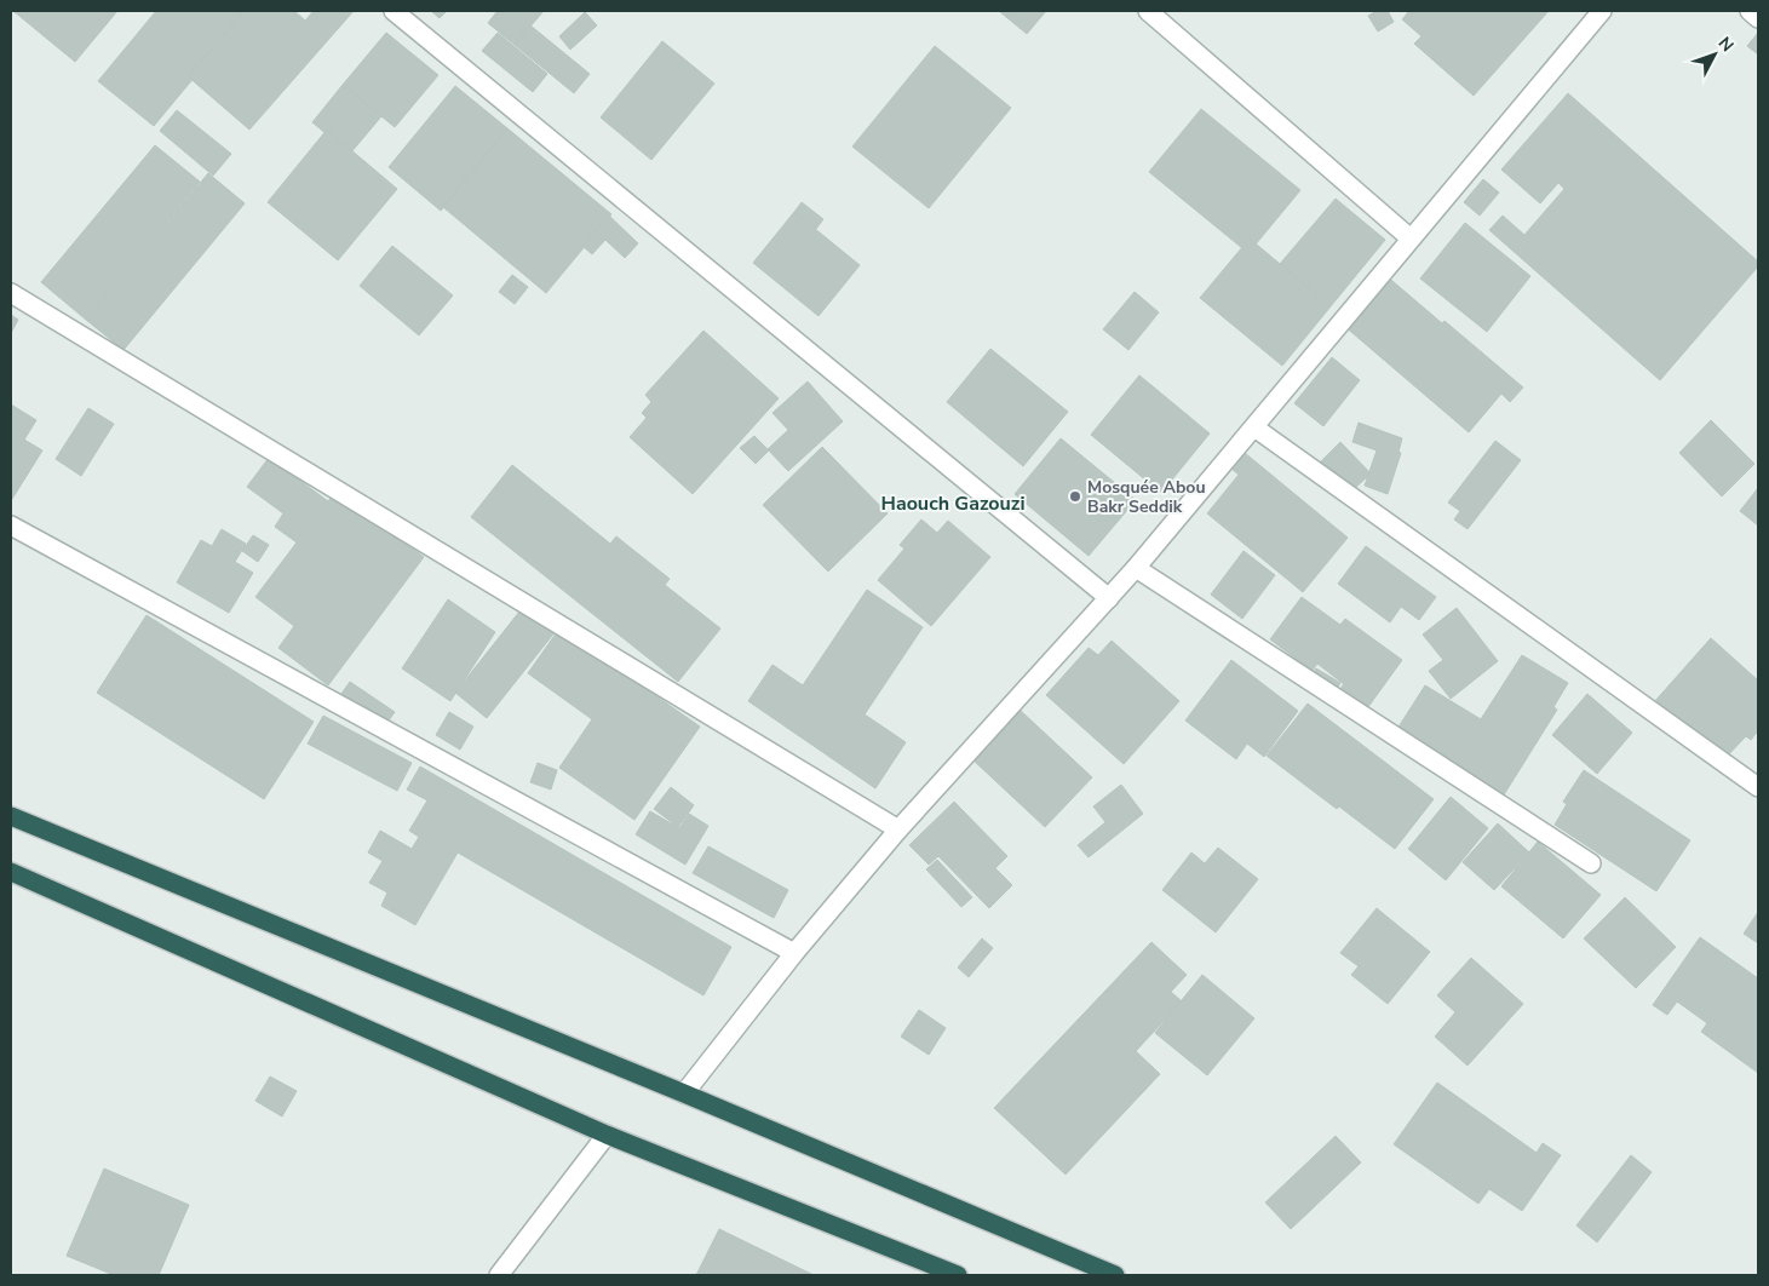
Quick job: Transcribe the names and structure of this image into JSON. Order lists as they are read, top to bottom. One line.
{"districts":["Haouch Gazouzi"],"places":["Mosquée Abou Bakr Seddik"],"north":"top right"}
